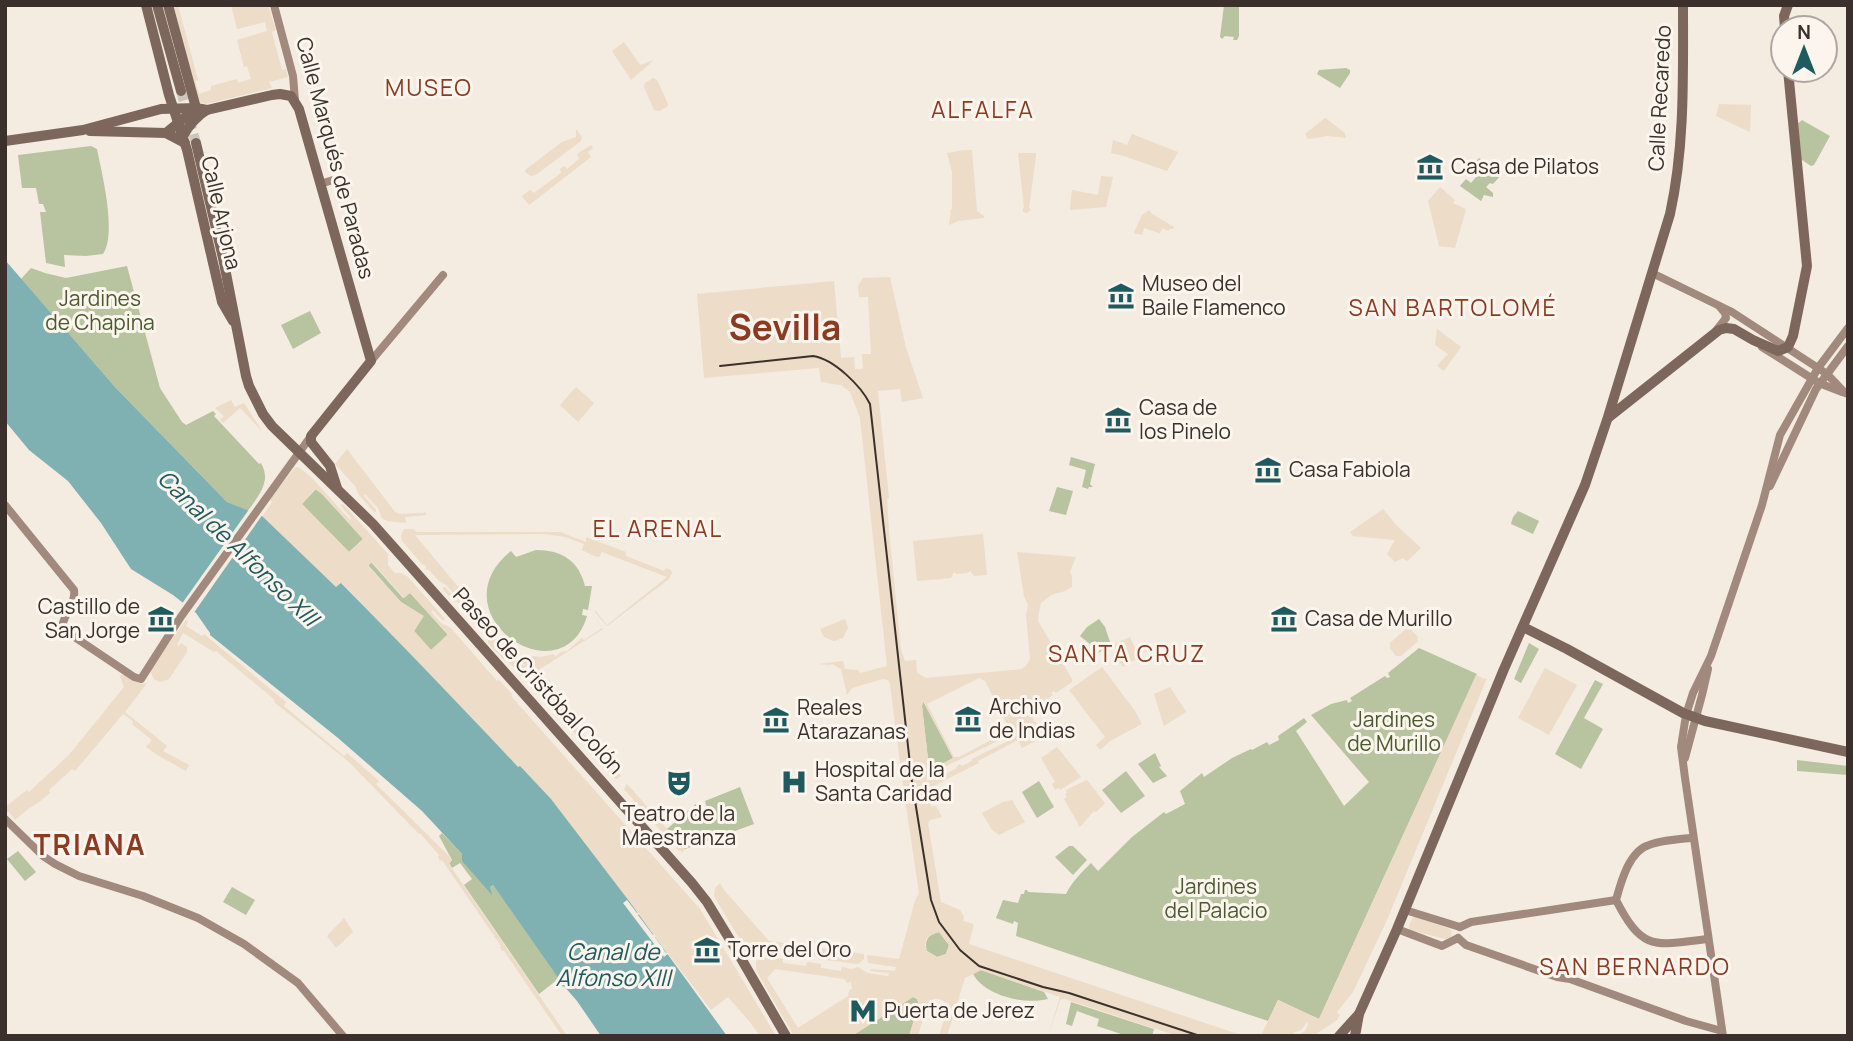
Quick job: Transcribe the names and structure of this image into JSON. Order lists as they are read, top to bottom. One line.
{"streets":{"main road":["Calle Recaredo","Calle Marqués de Paradas","Calle Arjona","Paseo de Cristóbal Colón"]},"crossings":[["Calle Arjona","Paseo de Cristóbal Colón"]],"districts":["MUSEO","ALFALFA","SAN BARTOLOMÉ","Sevilla","EL ARENAL","SANTA CRUZ","TRIANA","SAN BERNARDO"],"water":["Canal de Alfonso XIII"],"parks":["Jardines de Chapina","Jardines de Murillo","Jardines del Palacio"],"places":{"museum":["Casa de Pilatos","Museo del Baile Flamenco","Casa de los Pinelo","Casa Fabiola","Castillo de San Jorge","Casa de Murillo","Archivo de Indias","Reales Atarazanas","Torre del Oro"],"hospital":["Hospital de la Santa Caridad"],"theatre":["Teatro de la Maestranza"],"metro station":["Puerta de Jerez"]},"north":"top"}
